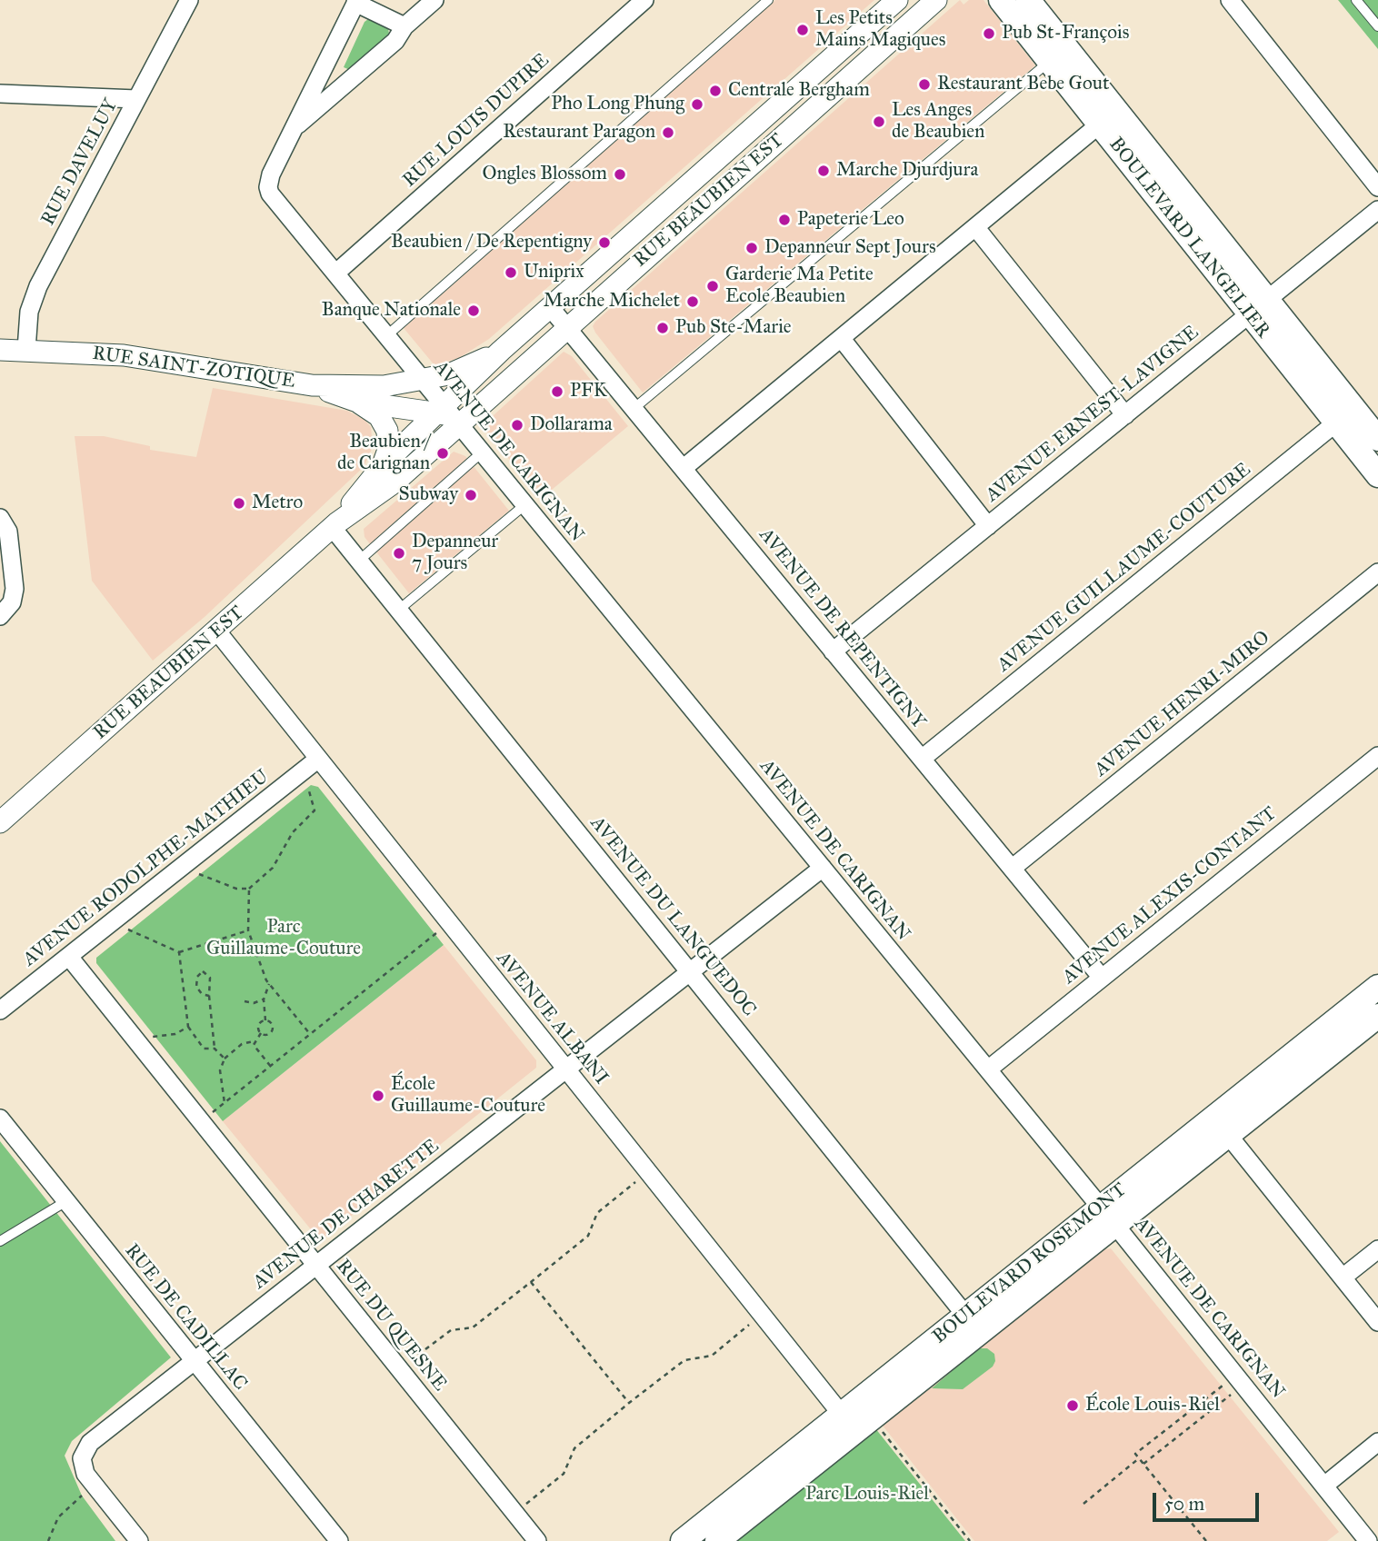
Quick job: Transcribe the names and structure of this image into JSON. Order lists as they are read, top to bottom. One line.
{"streets":{"main road":["BOULEVARD LANGELIER","BOULEVARD ROSEMONT"],"street":["RUE LOUIS DUPIRE","RUE DAVELUY","RUE BEAUBIEN EST","RUE SAINT-ZOTIQUE","AVENUE ERNEST-LAVIGNE","AVENUE DE CARIGNAN","AVENUE GUILLAUME-COUTURE","AVENUE DE REPENTIGNY","AVENUE HENRI-MIRO","AVENUE RODOLPHE-MATHIEU","AVENUE ALEXIS-CONTANT","AVENUE DU LANGUEDOC","AVENUE ALBANI","AVENUE DE CHARETTE","RUE DE CADILLAC","RUE DU QUESNE"]},"crossings":[["RUE LOUIS DUPIRE","AVENUE DE CARIGNAN"],["RUE DAVELUY","RUE SAINT-ZOTIQUE"],["RUE BEAUBIEN EST","RUE SAINT-ZOTIQUE"],["RUE BEAUBIEN EST","AVENUE DE CARIGNAN"],["RUE BEAUBIEN EST","AVENUE DE REPENTIGNY"],["RUE BEAUBIEN EST","AVENUE DU LANGUEDOC"],["RUE BEAUBIEN EST","AVENUE ALBANI"],["BOULEVARD LANGELIER","AVENUE ERNEST-LAVIGNE"],["BOULEVARD LANGELIER","AVENUE GUILLAUME-COUTURE"],["RUE SAINT-ZOTIQUE","AVENUE DE CARIGNAN"],["AVENUE ERNEST-LAVIGNE","AVENUE DE REPENTIGNY"],["AVENUE DE CARIGNAN","AVENUE ALEXIS-CONTANT"],["AVENUE DE CARIGNAN","AVENUE DE CHARETTE"],["AVENUE DE CARIGNAN","BOULEVARD ROSEMONT"],["AVENUE GUILLAUME-COUTURE","AVENUE DE REPENTIGNY"],["AVENUE DE REPENTIGNY","AVENUE HENRI-MIRO"],["AVENUE DE REPENTIGNY","AVENUE ALEXIS-CONTANT"],["AVENUE RODOLPHE-MATHIEU","AVENUE ALBANI"],["AVENUE RODOLPHE-MATHIEU","RUE DU QUESNE"],["AVENUE DU LANGUEDOC","AVENUE DE CHARETTE"],["AVENUE DU LANGUEDOC","BOULEVARD ROSEMONT"],["AVENUE ALBANI","AVENUE DE CHARETTE"],["AVENUE ALBANI","BOULEVARD ROSEMONT"],["AVENUE DE CHARETTE","RUE DE CADILLAC"],["AVENUE DE CHARETTE","RUE DU QUESNE"]],"parks":["Parc Guillaume-Couture","Parc Louis-Riel"],"places":["Les Petits Mains Magiques","Pub St-François","Restaurant Bebe Gout","Centrale Bergham","Pho Long Phung","Les Anges de Beaubien","Restaurant Paragon","Marche Djurdjura","Ongles Blossom","Papeterie Leo","Beaubien / De Repentigny","Depanneur Sept Jours","Uniprix","Garderie Ma Petite Ecole Beaubien","Marche Michelet","Banque Nationale","Pub Ste-Marie","PFK","Dollarama","Beaubien / de Carignan","Subway","Metro","Depanneur 7 Jours","École Guillaume-Couture","École Louis-Riel"],"scale_bar":"50 m"}
